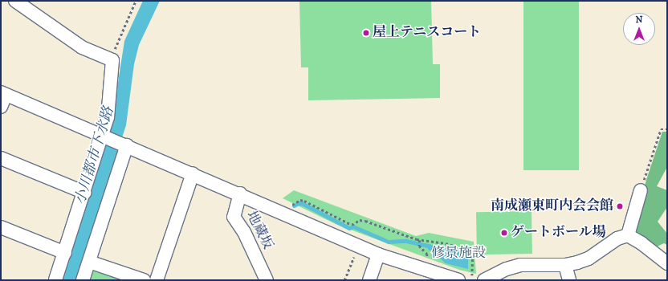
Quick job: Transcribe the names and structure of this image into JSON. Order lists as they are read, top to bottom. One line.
{"streets":{"street":["地蔵坂"]},"water":["小川都市下水路"],"parks":["修景施設"],"places":["屋上テニスコート","南成瀬東町内会会館","ゲートボール場"],"north":"top"}
